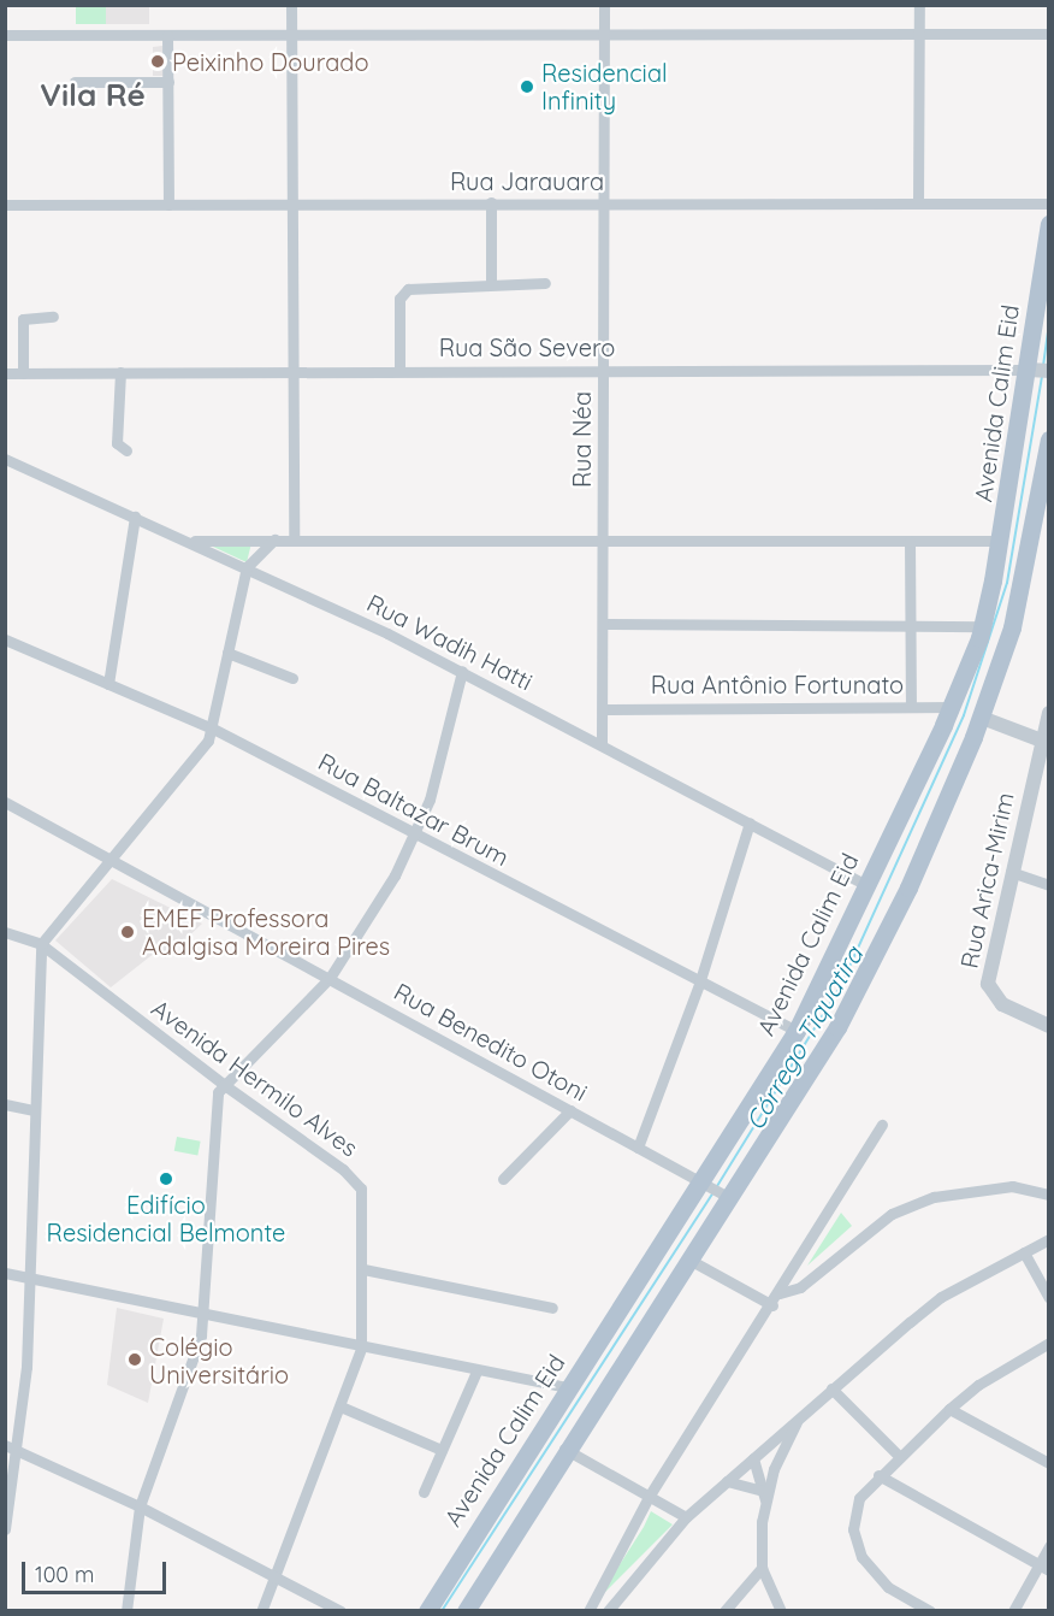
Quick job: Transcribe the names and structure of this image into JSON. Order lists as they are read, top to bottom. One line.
{"streets":{"main road":["Avenida Calim Eid"],"street":["Rua Jarauara","Rua São Severo","Rua Néa","Rua Wadih Hatti","Rua Antônio Fortunato","Rua Baltazar Brum","Rua Arica-Mirim","Rua Benedito Otoni","Avenida Hermilo Alves"]},"crossings":[["Rua Jarauara","Rua Néa"],["Rua São Severo","Avenida Calim Eid"],["Rua São Severo","Rua Néa"],["Avenida Calim Eid","Rua Wadih Hatti"],["Avenida Calim Eid","Rua Antônio Fortunato"],["Avenida Calim Eid","Rua Baltazar Brum"],["Avenida Calim Eid","Rua Benedito Otoni"],["Rua Néa","Rua Wadih Hatti"],["Rua Néa","Rua Antônio Fortunato"]],"districts":["Vila Ré"],"water":["Córrego Tiquatira"],"places":["Peixinho Dourado","Residencial Infinity","EMEF Professora Adalgisa Moreira Pires","Edifício Residencial Belmonte","Colégio Universitário"],"scale_bar":"100 m"}
